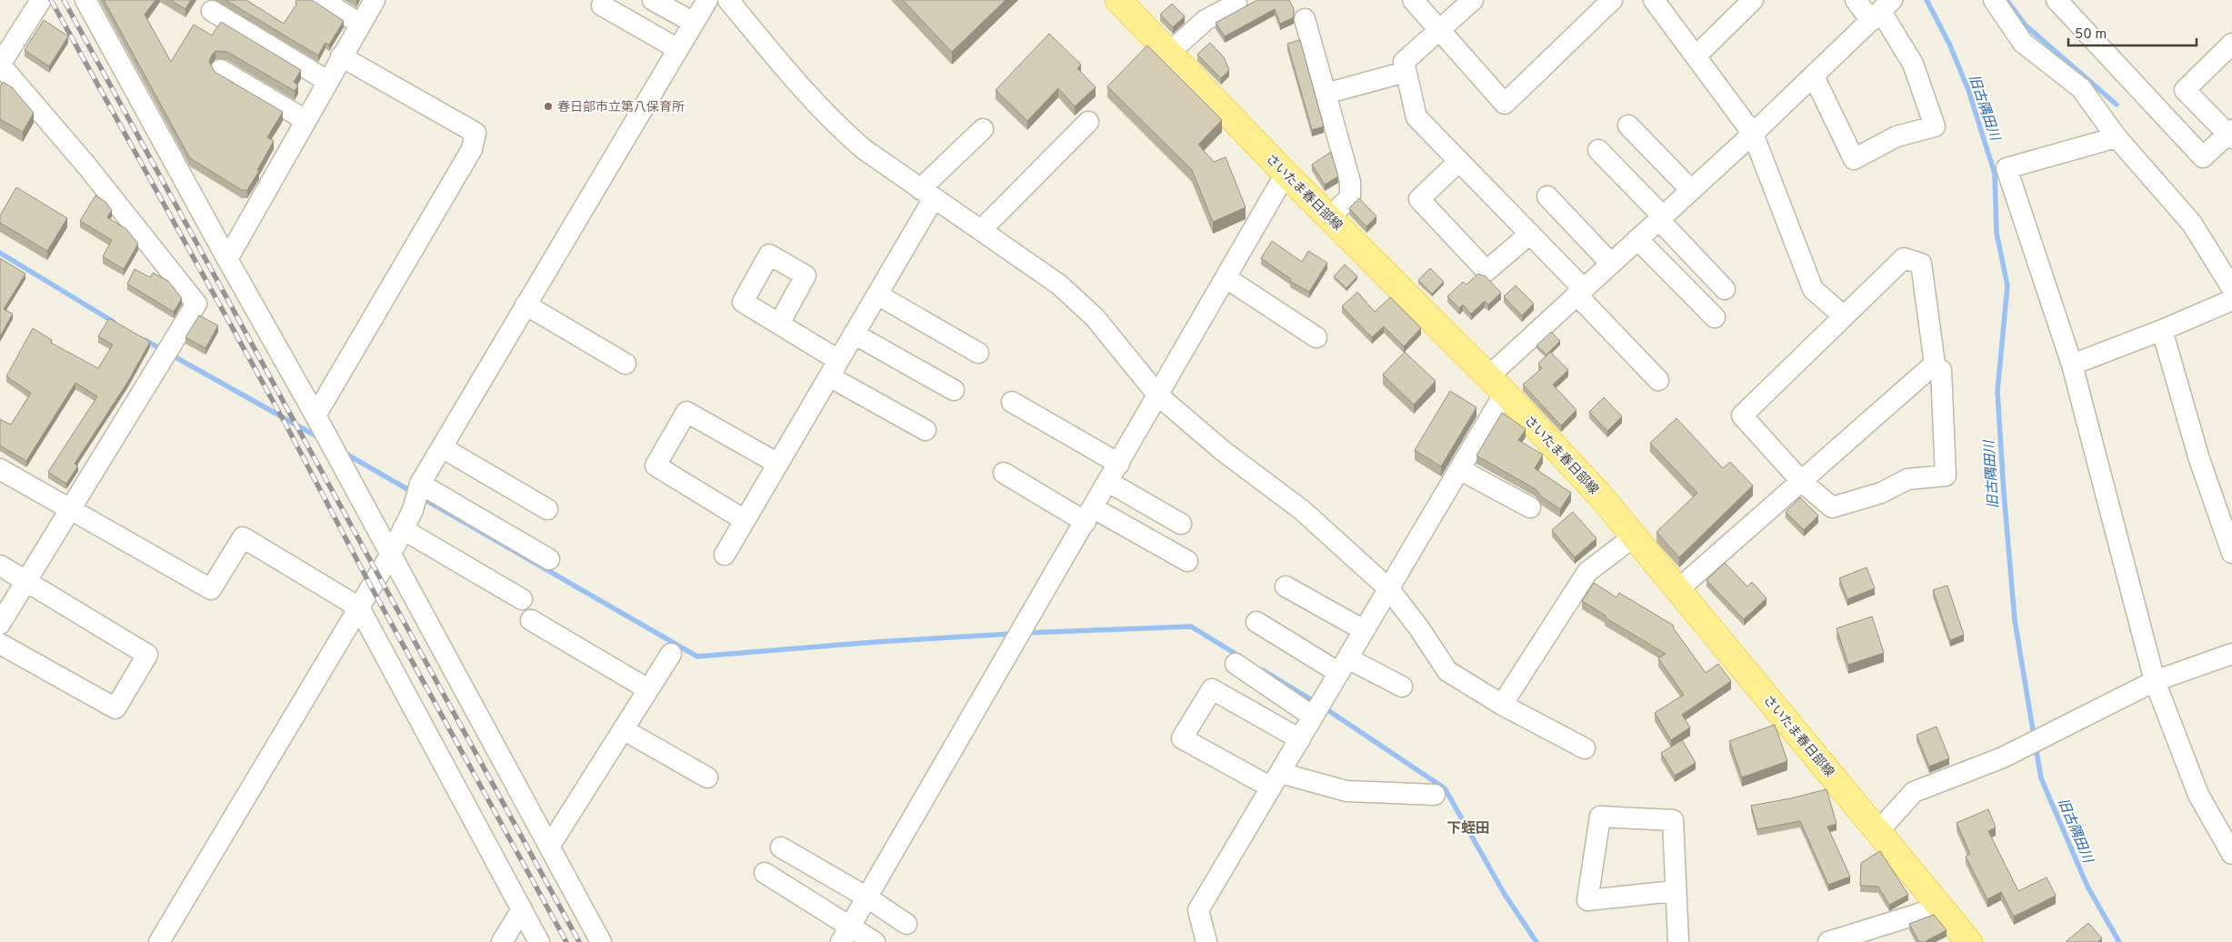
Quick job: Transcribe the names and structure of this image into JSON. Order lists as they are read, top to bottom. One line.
{"streets":{"main road":["さいたま春日部線"]},"districts":["下蛭田"],"water":["旧古隅田川"],"places":["春日部市立第八保育所"],"scale_bar":"50 m"}
